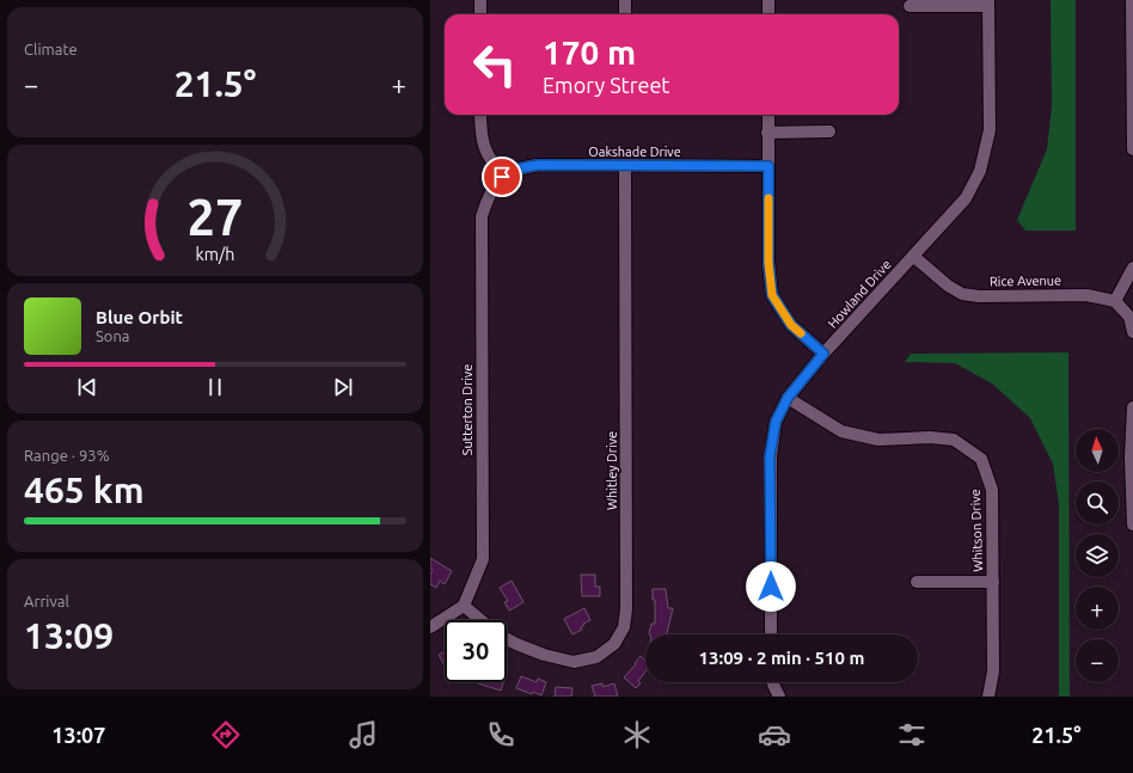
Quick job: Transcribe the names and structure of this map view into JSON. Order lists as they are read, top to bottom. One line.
{"streets":{"street":["Oakshade Drive","Rice Avenue","Howland Drive","Sutterton Drive","Whitley Drive","Whitson Drive"]},"crossings":[["Oakshade Drive","Sutterton Drive"],["Oakshade Drive","Whitley Drive"],["Rice Avenue","Howland Drive"],["Howland Drive","Whitson Drive"],["Sutterton Drive","Whitley Drive"]],"north":"top","page":{"tile":["Climate",["Range · 93%","465 km"],["Arrival","13:09"]],"turn":["170 m","Emory Street"],"heat":["−","21.5°","+"],"song":["Blue Orbit","Sona"],"map_buttons":["+","−"],"limit":"30","trip":"13:09 · 2 min · 510 m","tabs":["13:07","21.5°"],"gauge":["27","km/h"]}}
